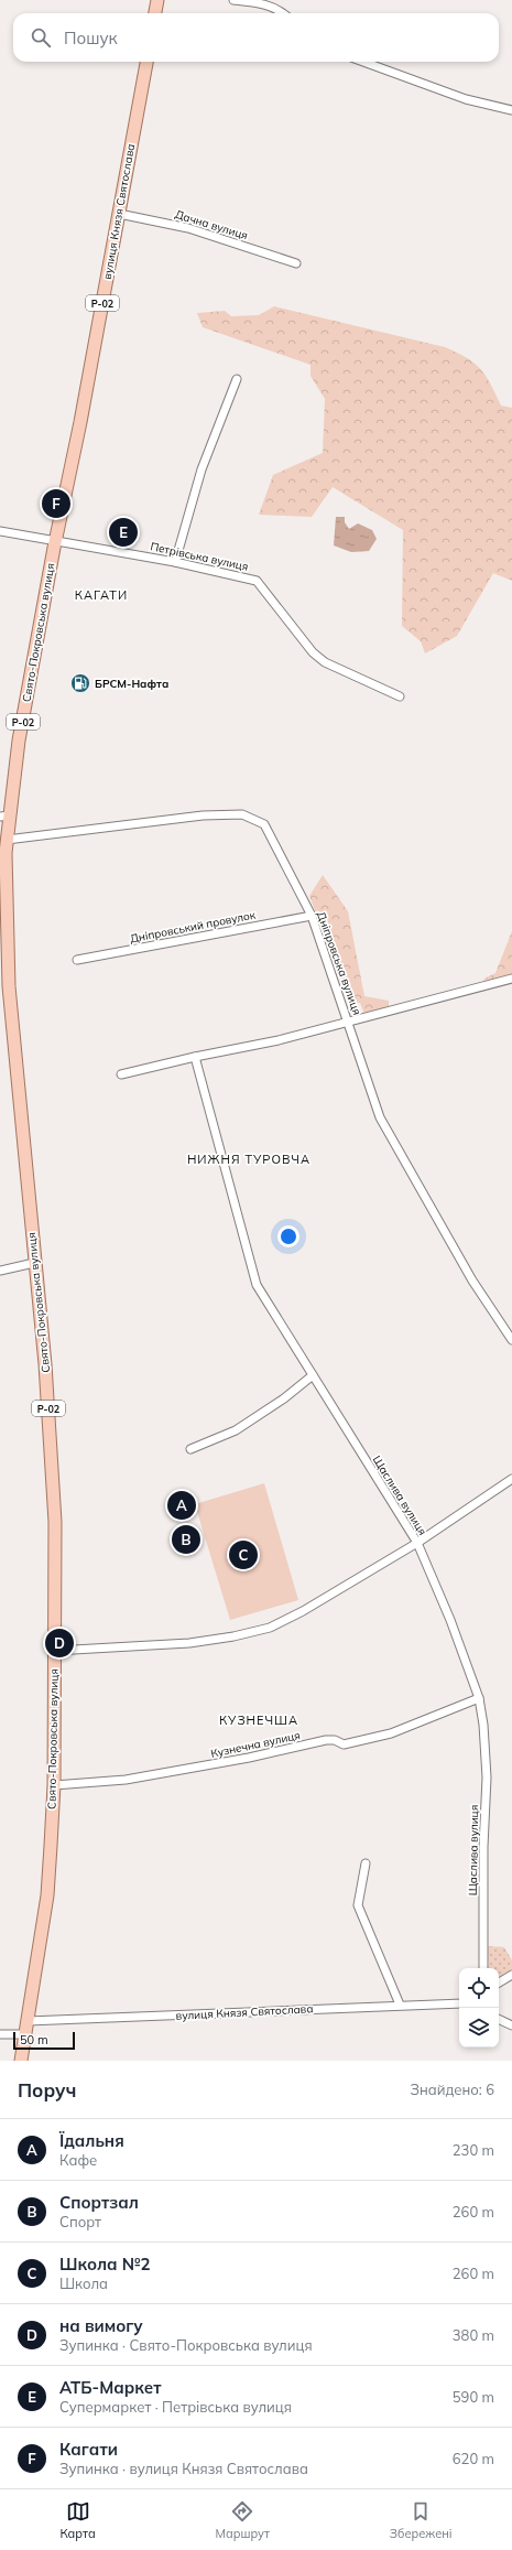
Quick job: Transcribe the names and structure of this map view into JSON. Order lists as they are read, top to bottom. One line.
{"streets":{"main road":["вулиця Князя Святослава","Р-02","Свято-Покровська вулиця"],"street":["Дачна вулиця","Петрівська вулиця","Дніпровський провулок","Дніпровська вулиця","Щаслива вулиця","Кузнечна вулиця"]},"crossings":[["вулиця Князя Святослава","Дачна вулиця"],["вулиця Князя Святослава","Петрівська вулиця"],["вулиця Князя Святослава","Свято-Покровська вулиця"],["Петрівська вулиця","Свято-Покровська вулиця"],["Свято-Покровська вулиця","Дніпровська вулиця"],["Свято-Покровська вулиця","Кузнечна вулиця"],["Дніпровський провулок","Дніпровська вулиця"],["Щаслива вулиця","Кузнечна вулиця"]],"districts":["КАГАТИ","НИЖНЯ ТУРОВЧА","КУЗНЕЧША"],"places":{"fuel station":["БРСМ-Нафта"]},"scale_bar":"50 m","page":{"search":"Пошук","pins":["F","E","A","B","C","D"],"scale":"50 m","heading":["Поруч","Знайдено: 6"],"list":[{"mark":"A","name":"Їдальня","note":"Кафе","value":"230 m"},{"mark":"B","name":"Спортзал","note":"Спорт","value":"260 m"},{"mark":"C","name":"Школа №2","note":"Школа","value":"260 m"},{"mark":"D","name":"на вимогу","note":"Зупинка · Свято-Покровська вулиця","value":"380 m"},{"mark":"E","name":"АТБ-Маркет","note":"Супермаркет · Петрівська вулиця","value":"590 m"},{"mark":"F","name":"Кагати","note":"Зупинка · вулиця Князя Святослава","value":"620 m"}],"nav":["Карта","Маршрут","Збережені"]}}
